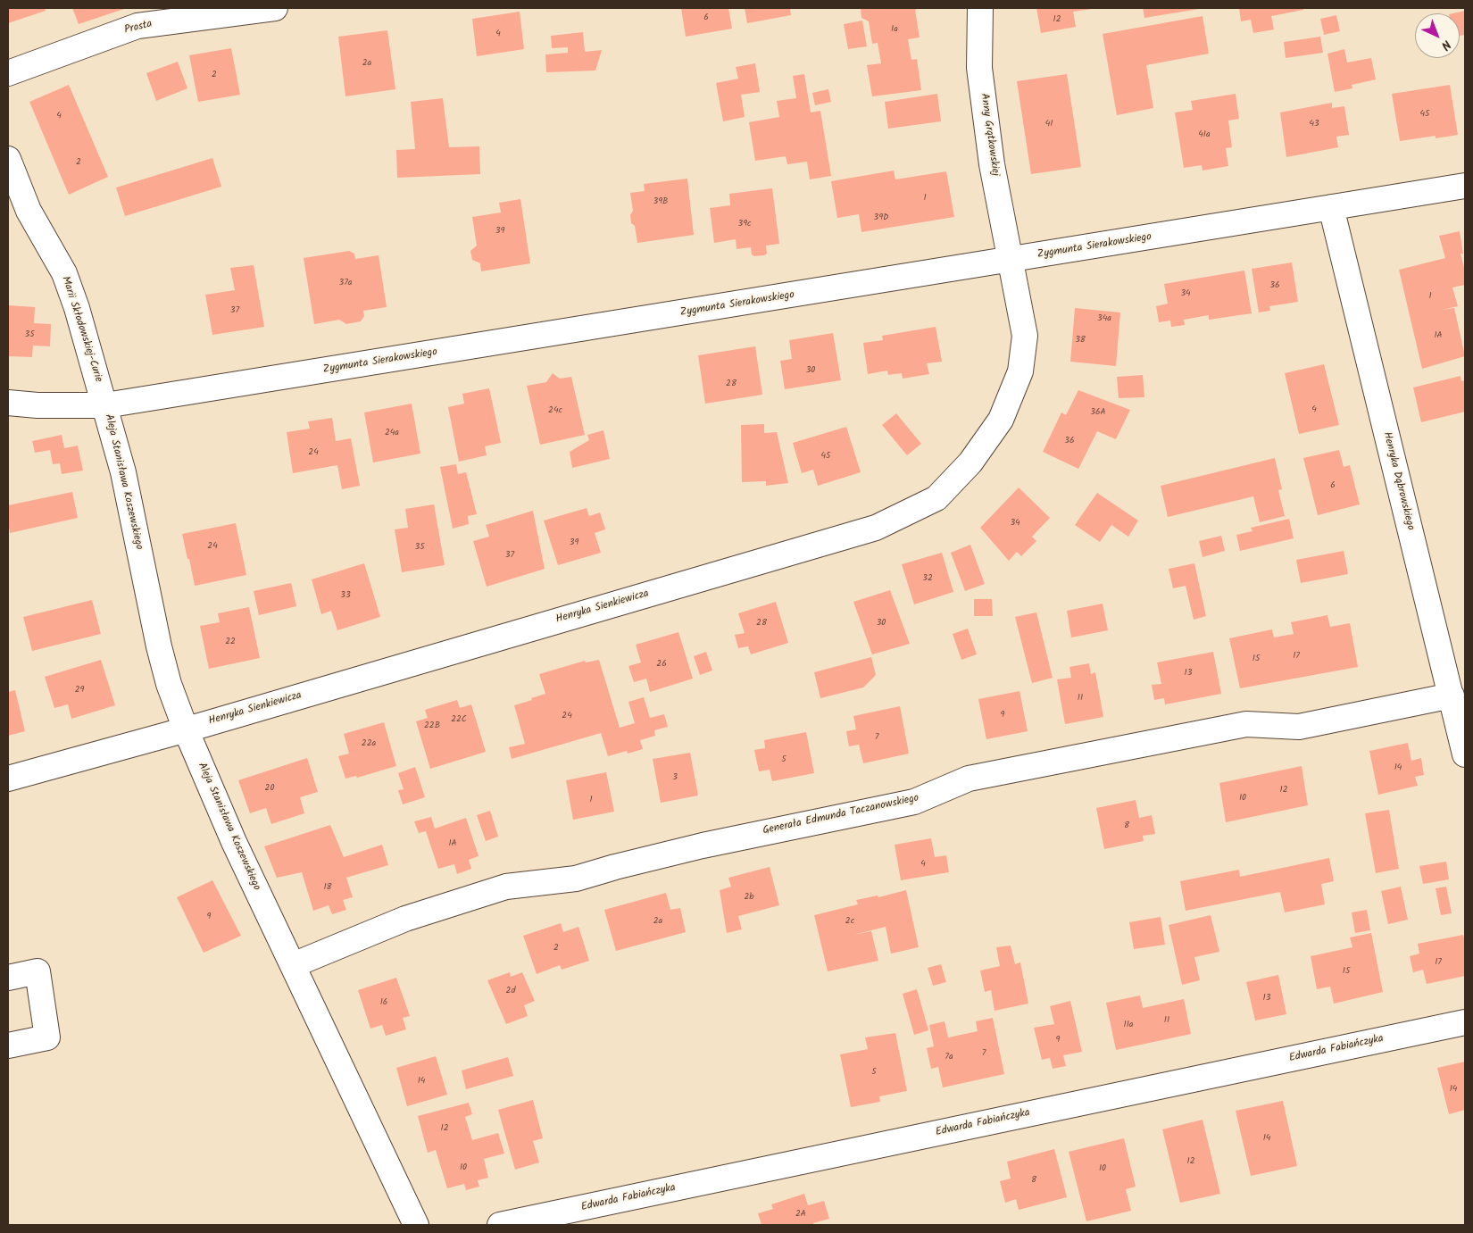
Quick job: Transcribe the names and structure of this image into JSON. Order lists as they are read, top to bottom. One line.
{"streets":{"street":["Prosta","Anny Grątkowskiej","Zygmunta Sierakowskiego","Marii Skłodowskiej-Curie","Henryka Dąbrowskiego","Aleja Stanisława Koszewskiego","Henryka Sienkiewicza","Generała Edmunda Taczanowskiego","Edwarda Fabiańczyka"]},"crossings":[["Anny Grątkowskiej","Zygmunta Sierakowskiego"],["Anny Grątkowskiej","Henryka Sienkiewicza"],["Zygmunta Sierakowskiego","Marii Skłodowskiej-Curie"],["Zygmunta Sierakowskiego","Henryka Dąbrowskiego"],["Zygmunta Sierakowskiego","Aleja Stanisława Koszewskiego"],["Zygmunta Sierakowskiego","Henryka Sienkiewicza"],["Marii Skłodowskiej-Curie","Aleja Stanisława Koszewskiego"],["Henryka Dąbrowskiego","Generała Edmunda Taczanowskiego"],["Aleja Stanisława Koszewskiego","Henryka Sienkiewicza"],["Aleja Stanisława Koszewskiego","Generała Edmunda Taczanowskiego"]],"house_numbers":["6","12","1a","4","2a","2","45","4","41","43","41a","2","1","39B","39D","39c","39","37a","36","34","1","37","34a","35","1A","38","30","28","4","24c","36A","24a","36","24","45","6","34","39","24","35","37","32","33","28","30","22","17","15","26","13","29","11","9","24","22C","22B","7","22a","5","14","3","20","12","10","1","8","1A","4","18","2b","9","2a","2c","2","17","15","2d","13","16","11","11a","9","7","7a","5","14","14","12","14","12","10","10","8","2A"],"north":"bottom right"}
